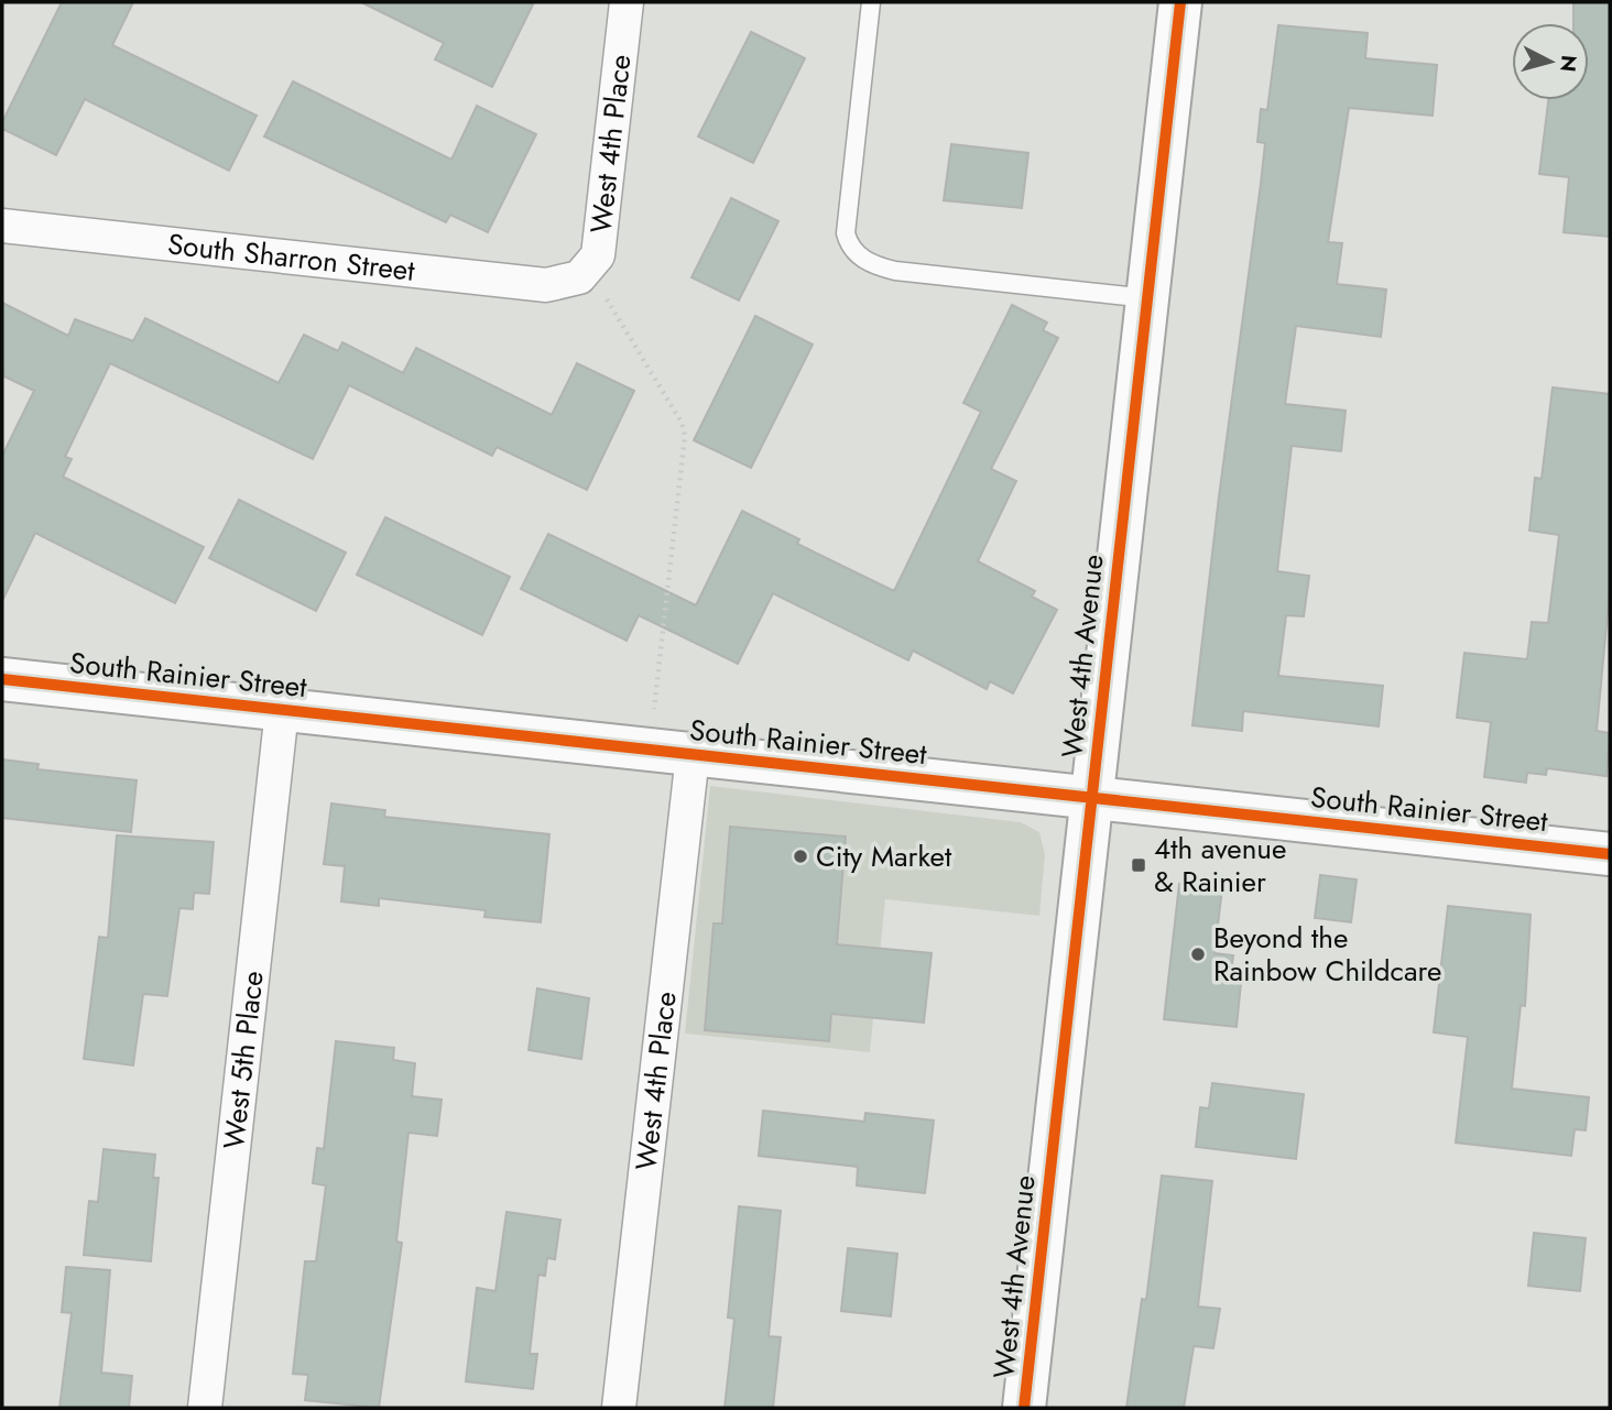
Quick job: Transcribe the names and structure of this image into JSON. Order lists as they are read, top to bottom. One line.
{"streets":{"street":["West 4th Place","South Sharron Street","West 4th Avenue","South Rainier Street","West 5th Place"]},"crossings":[["West 4th Place","South Sharron Street"],["West 4th Place","South Rainier Street"],["West 4th Avenue","South Rainier Street"],["South Rainier Street","West 5th Place"]],"places":{"other":["City Market","Beyond the Rainbow Childcare"],"transit":["4th avenue & Rainier"]},"north":"right"}
